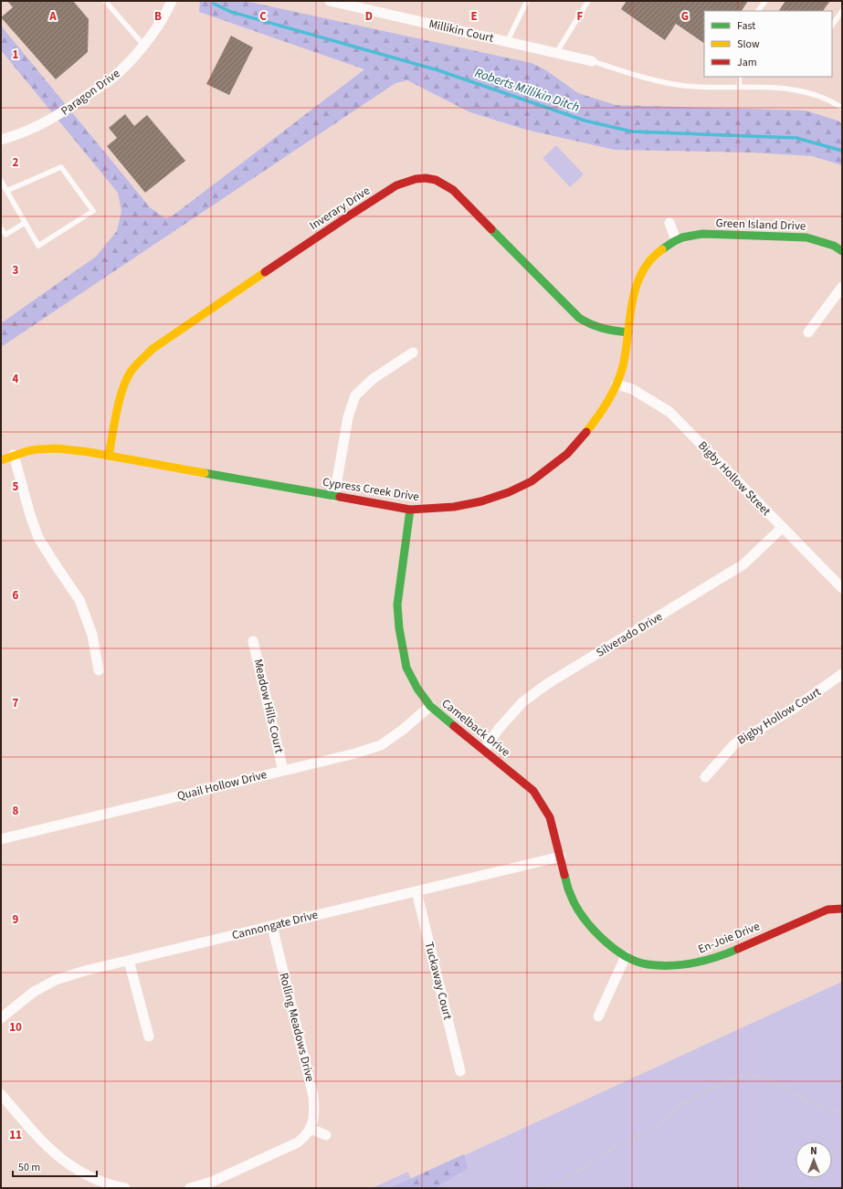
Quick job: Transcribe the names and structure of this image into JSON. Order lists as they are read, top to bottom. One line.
{"streets":{"street":["Millikin Court","Paragon Drive","Inverary Drive","Green Island Drive","Bigby Hollow Street","Cypress Creek Drive","Silverado Drive","Meadow Hills Court","Bigby Hollow Court","Camelback Drive","Quail Hollow Drive","Cannongate Drive","En-Joie Drive","Tuckaway Court","Rolling Meadows Drive"]},"crossings":[["Inverary Drive","Cypress Creek Drive"],["Green Island Drive","Cypress Creek Drive"],["Bigby Hollow Street","Cypress Creek Drive"],["Bigby Hollow Street","Silverado Drive"],["Cypress Creek Drive","Camelback Drive"],["Silverado Drive","Camelback Drive"],["Meadow Hills Court","Quail Hollow Drive"],["Camelback Drive","Quail Hollow Drive"],["Camelback Drive","Cannongate Drive"],["Camelback Drive","En-Joie Drive"],["Cannongate Drive","Tuckaway Court"],["Cannongate Drive","Rolling Meadows Drive"]],"water":["Roberts Millikin Ditch"],"legend":["Fast","Slow","Jam"],"scale_bar":"50 m","north":"top","grid":{"columns":["A","B","C","D","E","F","G"],"rows":["1","2","3","4","5","6","7","8","9","10","11"]}}
